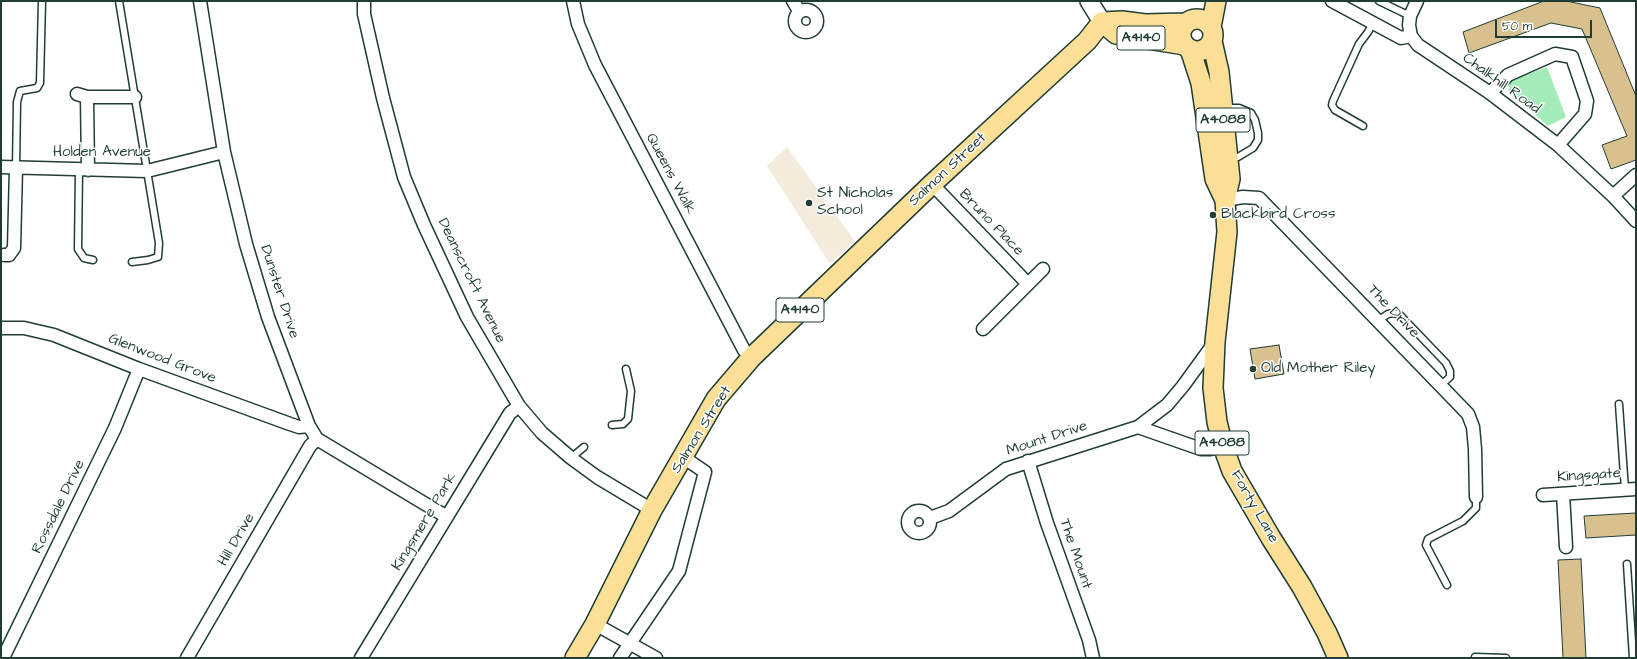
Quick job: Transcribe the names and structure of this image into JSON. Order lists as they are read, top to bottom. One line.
{"streets":{"main road":["A4140","A4088","Salmon Street","Forty Lane"],"street":["Chalkhill Road","Holden Avenue","Queens Walk","Bruno Place","Deanscroft Avenue","Dunster Drive","The Drive","Glenwood Grove","Mount Drive","Kingsgate","Rossdale Drive","Kingsmere Park","Hill Drive","The Mount"]},"crossings":[["A4140","A4088"],["A4140","Salmon Street"],["A4140","Forty Lane"],["A4088","Forty Lane"],["Holden Avenue","Dunster Drive"],["Salmon Street","Queens Walk"],["Salmon Street","Bruno Place"],["Salmon Street","Deanscroft Avenue"],["Deanscroft Avenue","Kingsmere Park"],["Dunster Drive","Glenwood Grove"],["Dunster Drive","Hill Drive"],["The Drive","Forty Lane"],["Glenwood Grove","Rossdale Drive"],["Mount Drive","Forty Lane"],["Mount Drive","The Mount"]],"places":["St Nicholas School","Blackbird Cross","Old Mother Riley"],"scale_bar":"50 m"}
